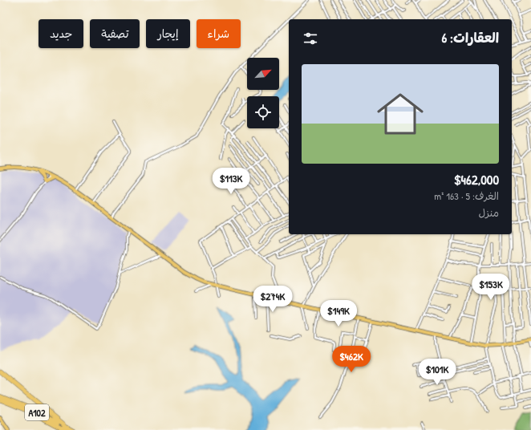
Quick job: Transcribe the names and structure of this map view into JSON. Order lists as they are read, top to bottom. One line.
{"streets":{"highway":["A102"]},"north":"top right","page":{"chip":["شراء","إيجار","تصفية","جديد"],"heading":"العقارات: 6","list":[{"name":"$462,000","note":"الغرف: 5 · 163 m² · منزل"}],"price":["$113K","$153K","$274K","$149K","$462K","$101K"]}}
